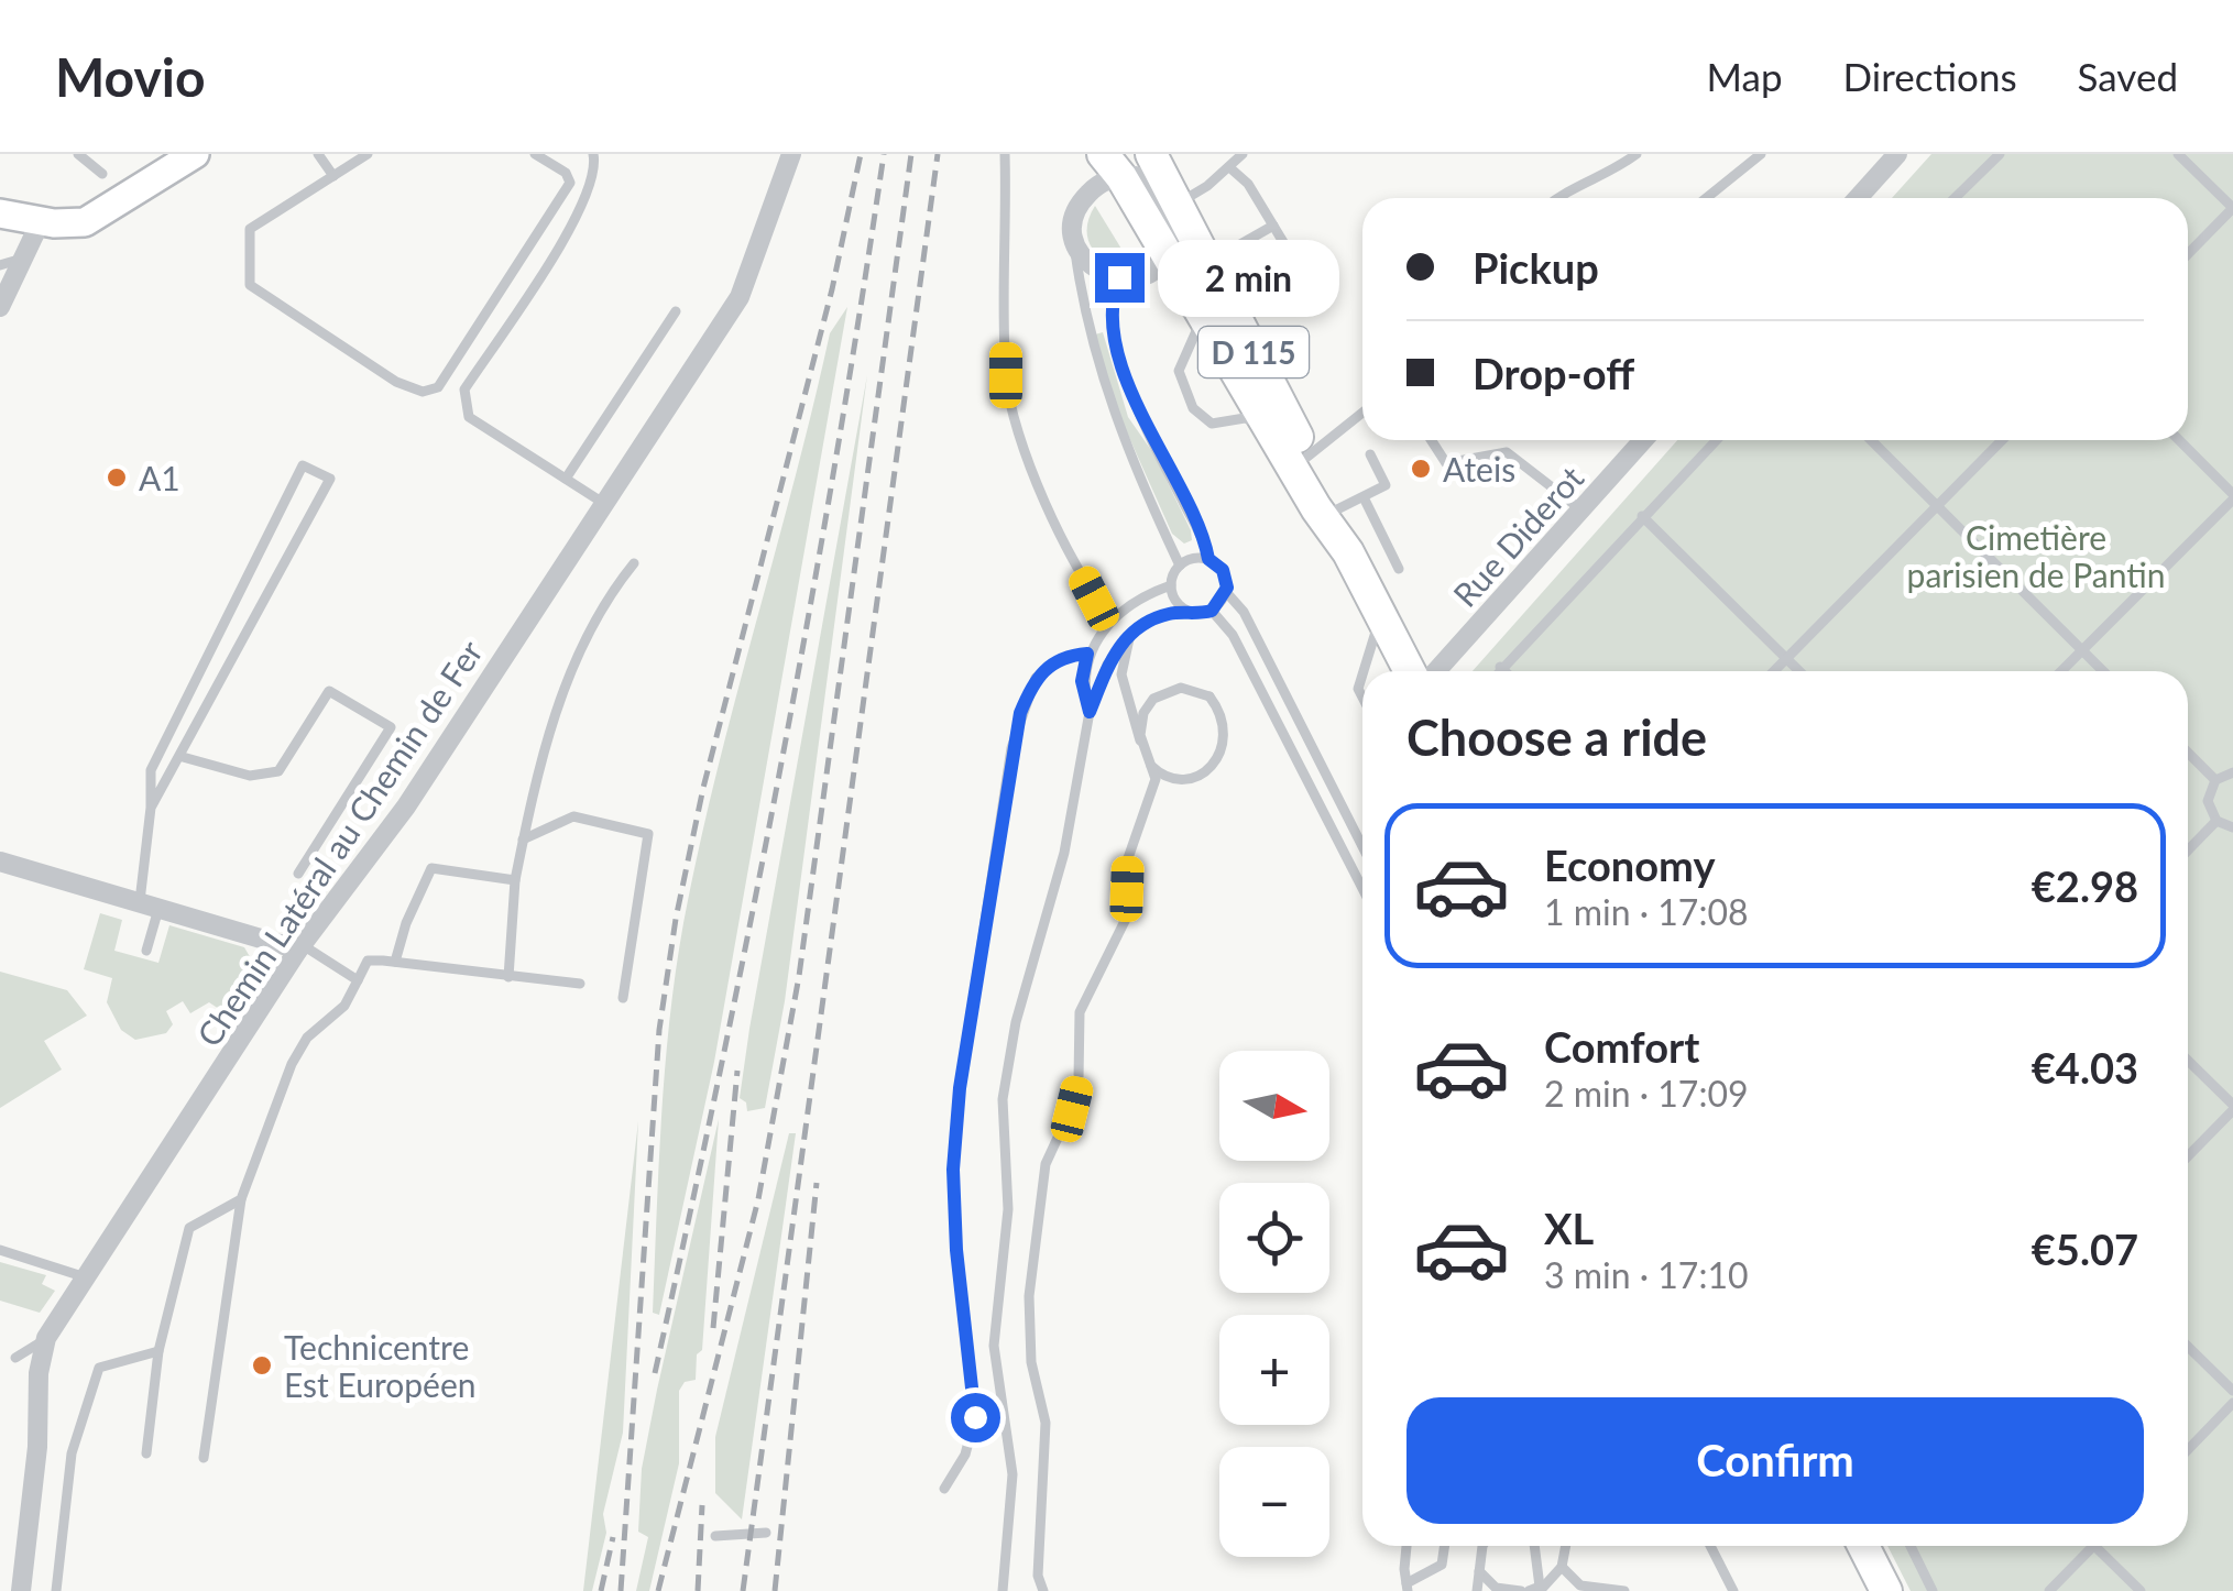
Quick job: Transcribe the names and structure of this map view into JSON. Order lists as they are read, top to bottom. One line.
{"streets":{"main road":["D 115"],"street":["Rue Diderot","Chemin Latéral au Chemin de Fer"]},"parks":["Cimetière parisien de Pantin"],"places":["Ateis","A1","Technicentre Est Européen"],"north":"right","page":{"header":"Movio","nav":["Map","Directions","Saved"],"banner":["Pickup","Drop-off"],"bubble":"2 min","heading":"Choose a ride","list":[{"name":"Economy","note":"1 min · 17:08","value":"€2.98"},{"name":"Comfort","note":"2 min · 17:09","value":"€4.03"},{"name":"XL","note":"3 min · 17:10","value":"€5.07"}],"map_buttons":["+","−"],"buttons":"Confirm"}}
